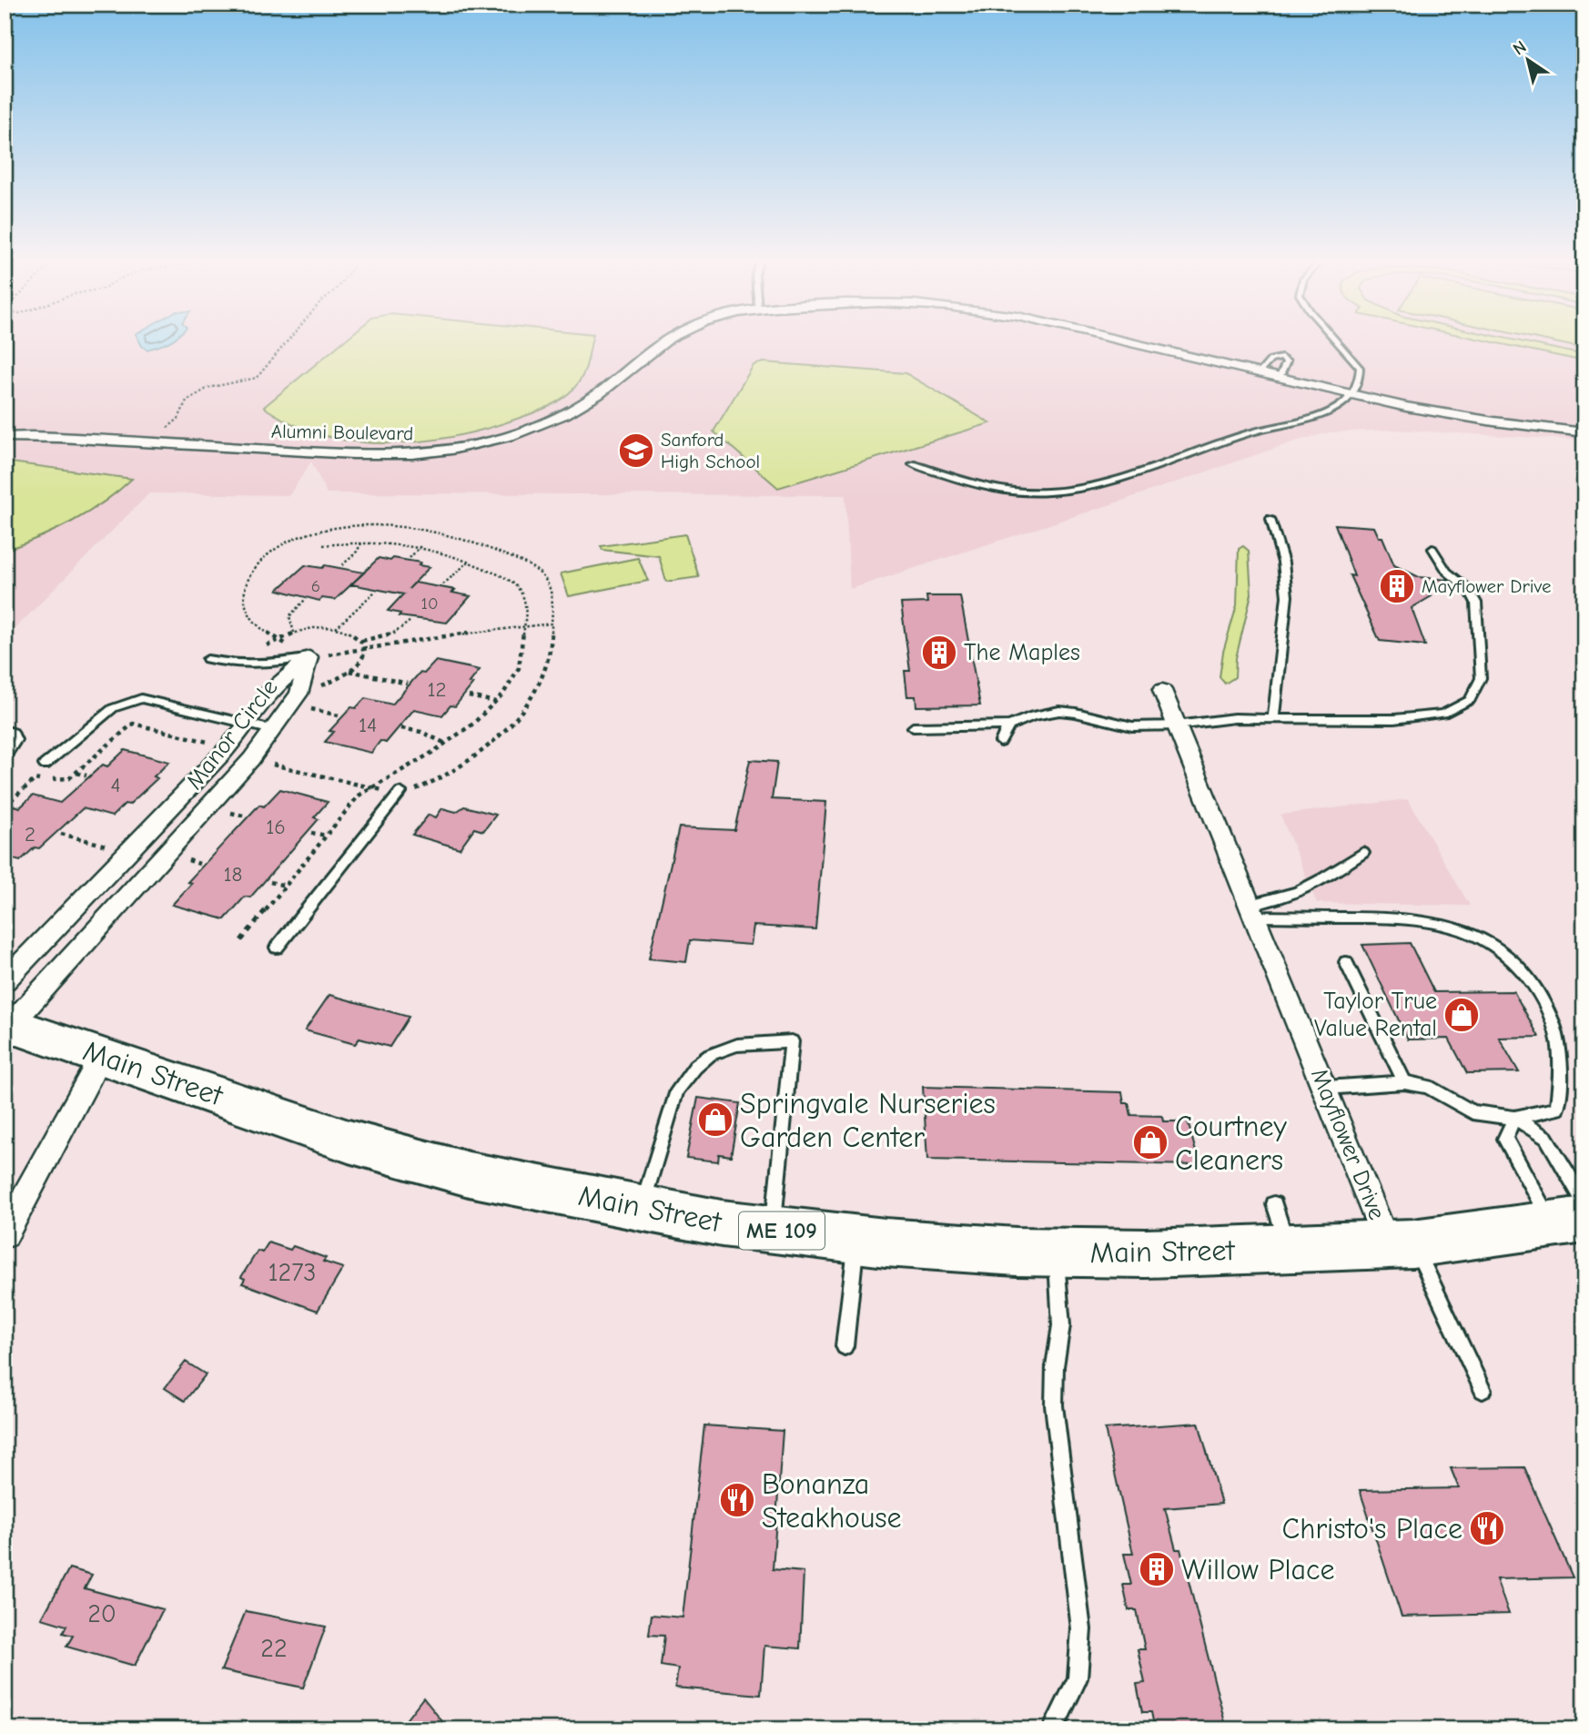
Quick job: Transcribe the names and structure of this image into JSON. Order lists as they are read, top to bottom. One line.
{"streets":{"highway":["Main Street","ME 109"],"street":["Alumni Boulevard","Manor Circle","Mayflower Drive"]},"crossings":[["Manor Circle","Main Street"],["Main Street","Mayflower Drive"]],"places":{"school or university":["Sanford High School"],"building":["Mayflower Drive","The Maples","Willow Place"],"shop":["Taylor True Value Rental","Springvale Nurseries Garden Center","Courtney Cleaners"],"restaurant":["Bonanza Steakhouse","Christo's Place"]},"house_numbers":["6","10","12","14","4","16","2","18","1273","20","22"],"north":"top left"}
